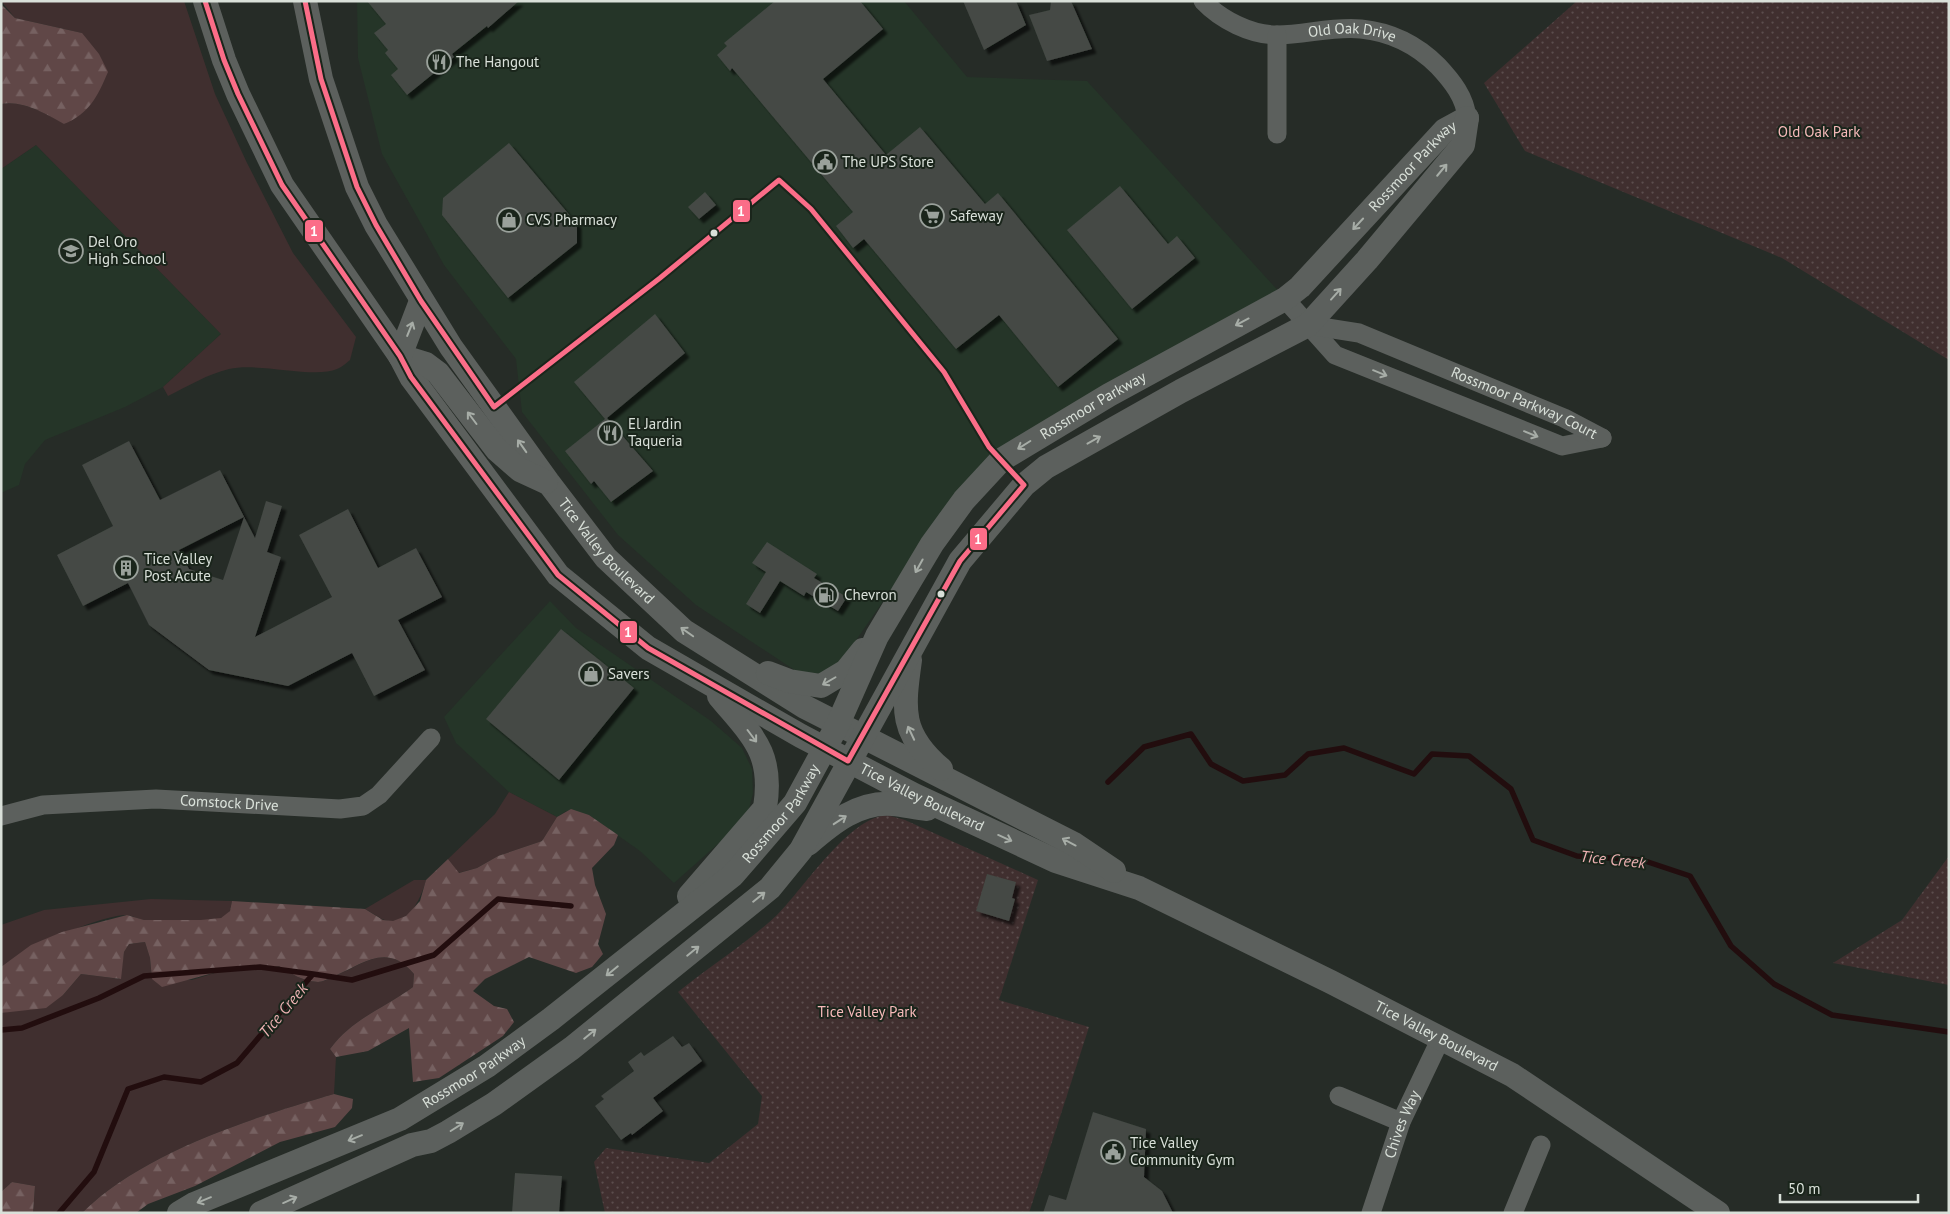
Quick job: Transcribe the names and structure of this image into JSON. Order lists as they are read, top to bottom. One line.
{"streets":{"street":["Old Oak Drive","Rossmoor Parkway","Rossmoor Parkway Court","Tice Valley Boulevard","Comstock Drive","Chives Way"]},"crossings":[["Old Oak Drive","Rossmoor Parkway"],["Rossmoor Parkway","Rossmoor Parkway Court"],["Rossmoor Parkway","Tice Valley Boulevard"],["Tice Valley Boulevard","Chives Way"]],"water":["Tice Creek"],"parks":["Old Oak Park","Tice Valley Park"],"places":{"restaurant":["The Hangout","El Jardin Taqueria"],"public building":["The UPS Store","Tice Valley Community Gym"],"supermarket":["Safeway"],"shop":["CVS Pharmacy","Savers"],"school or university":["Del Oro High School"],"building":["Tice Valley Post Acute"],"fuel station":["Chevron"]},"lines":["transit line 1"],"scale_bar":"50 m"}
